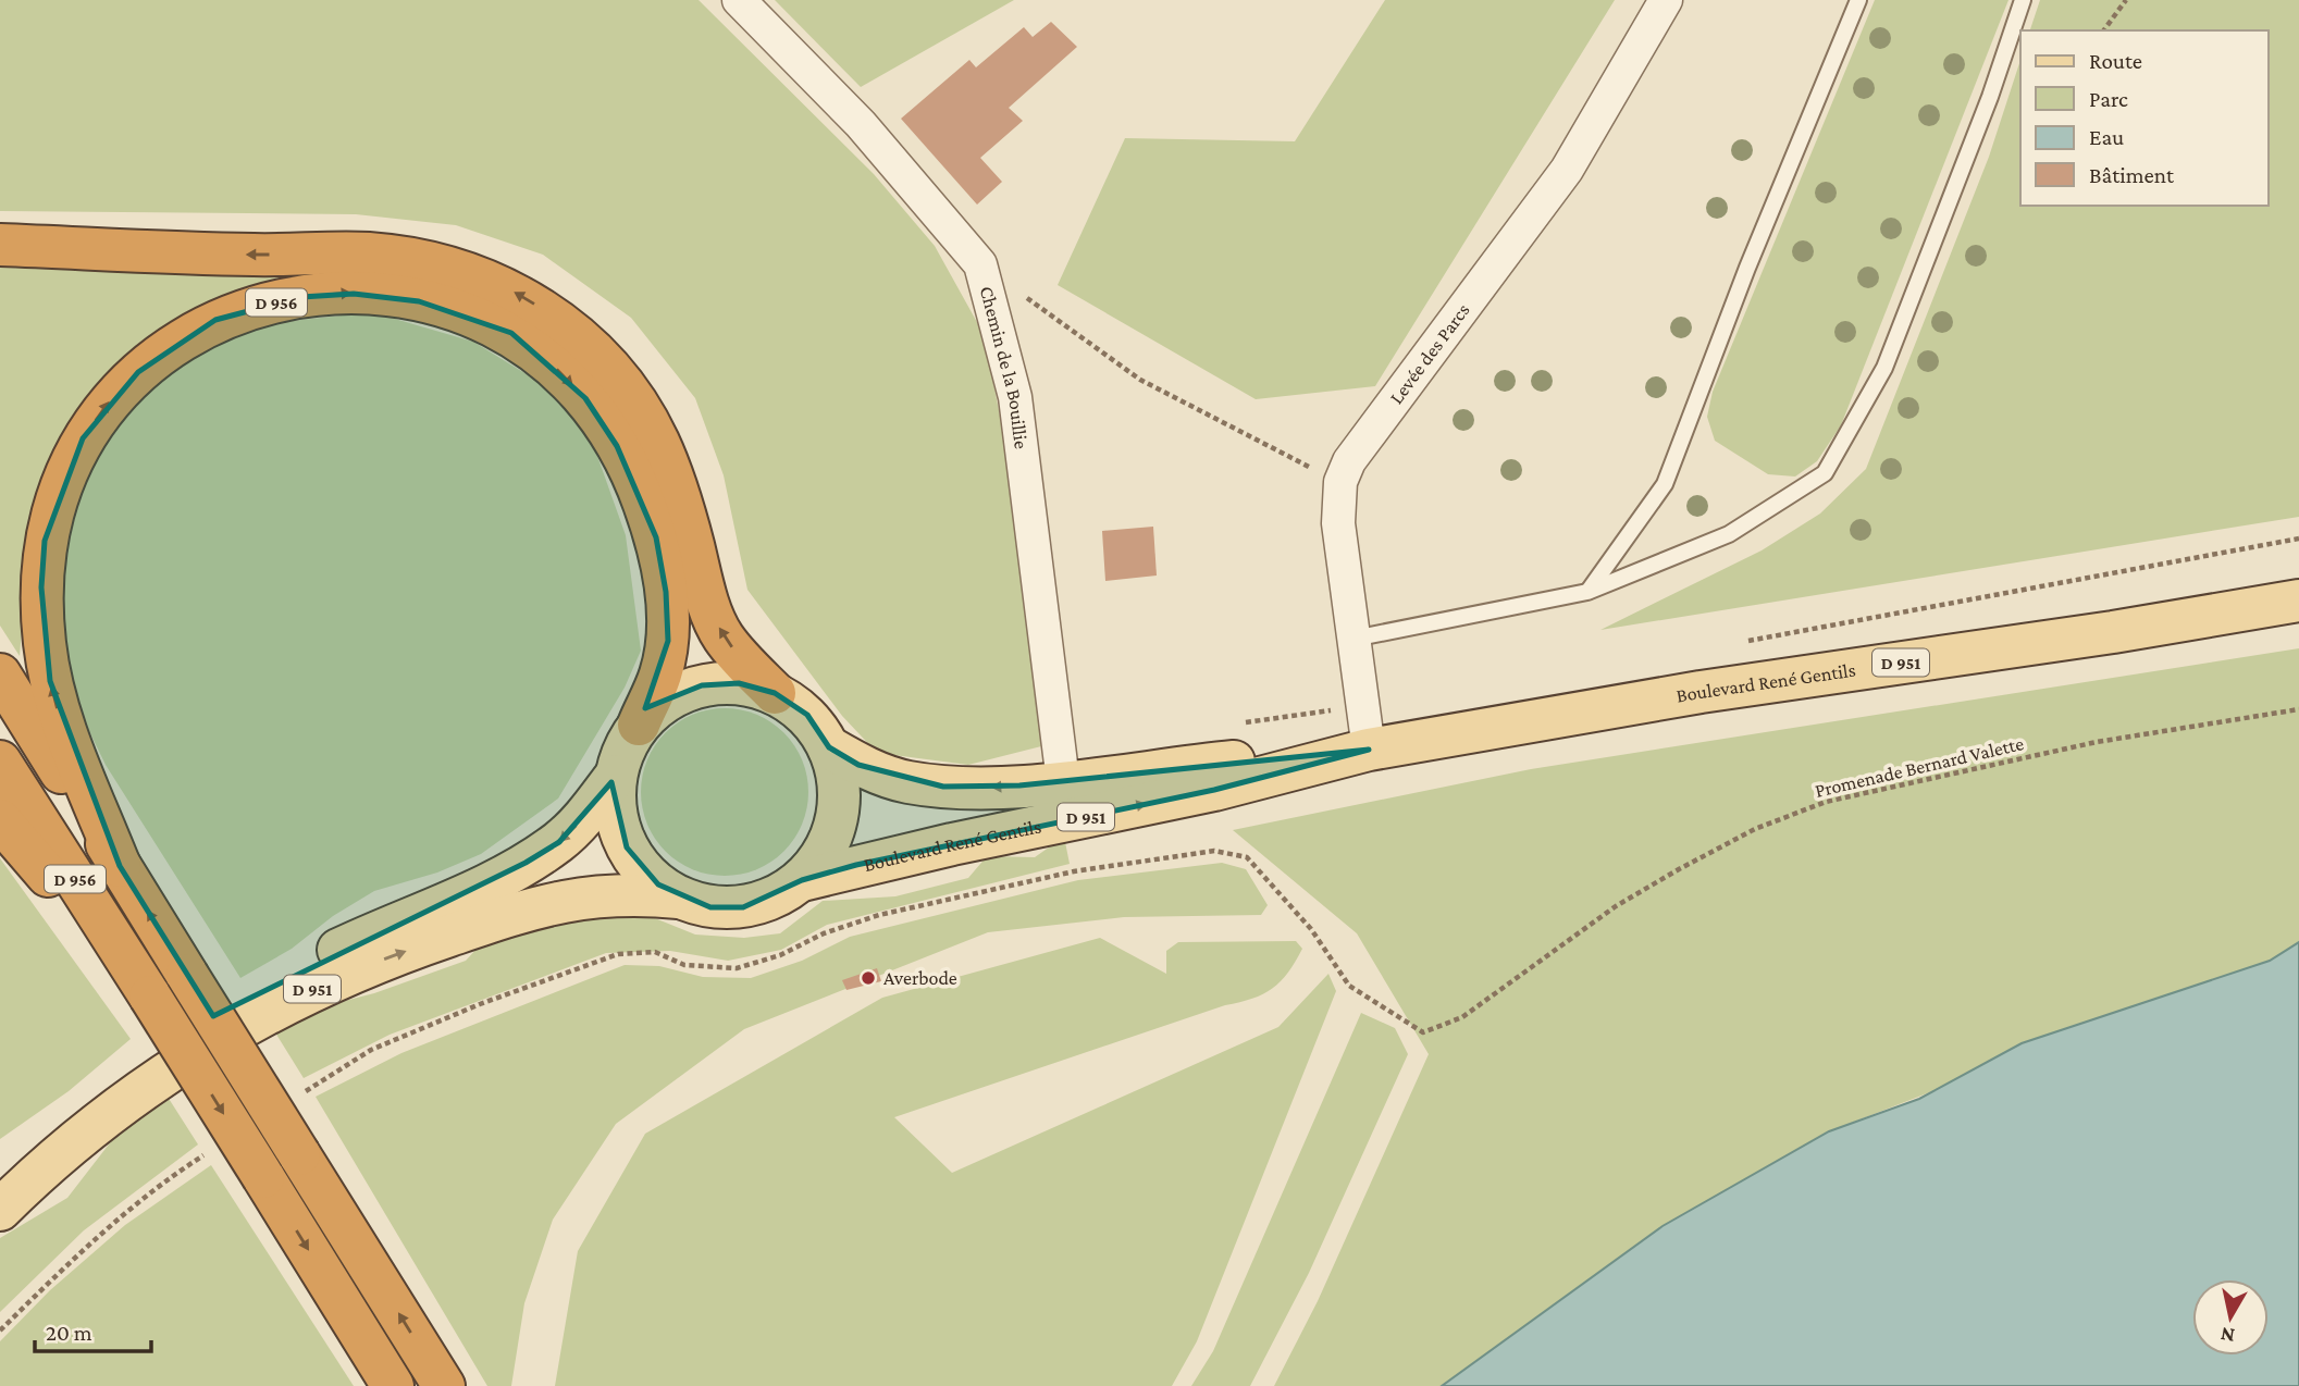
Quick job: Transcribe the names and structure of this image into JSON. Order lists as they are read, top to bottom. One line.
{"streets":{"highway":["D 956"],"main road":["D 951","Boulevard René Gentils"],"street":["Levée des Parcs","Chemin de la Bouillie"],"path":["Promenade Bernard Valette"]},"crossings":[["D 956","D 951"],["D 956","Boulevard René Gentils"],["Levée des Parcs","Boulevard René Gentils"],["Chemin de la Bouillie","Boulevard René Gentils"],["D 951","Boulevard René Gentils"]],"places":["Averbode"],"legend":["Route","Parc","Eau","Bâtiment"],"scale_bar":"20 m","north":"bottom"}
